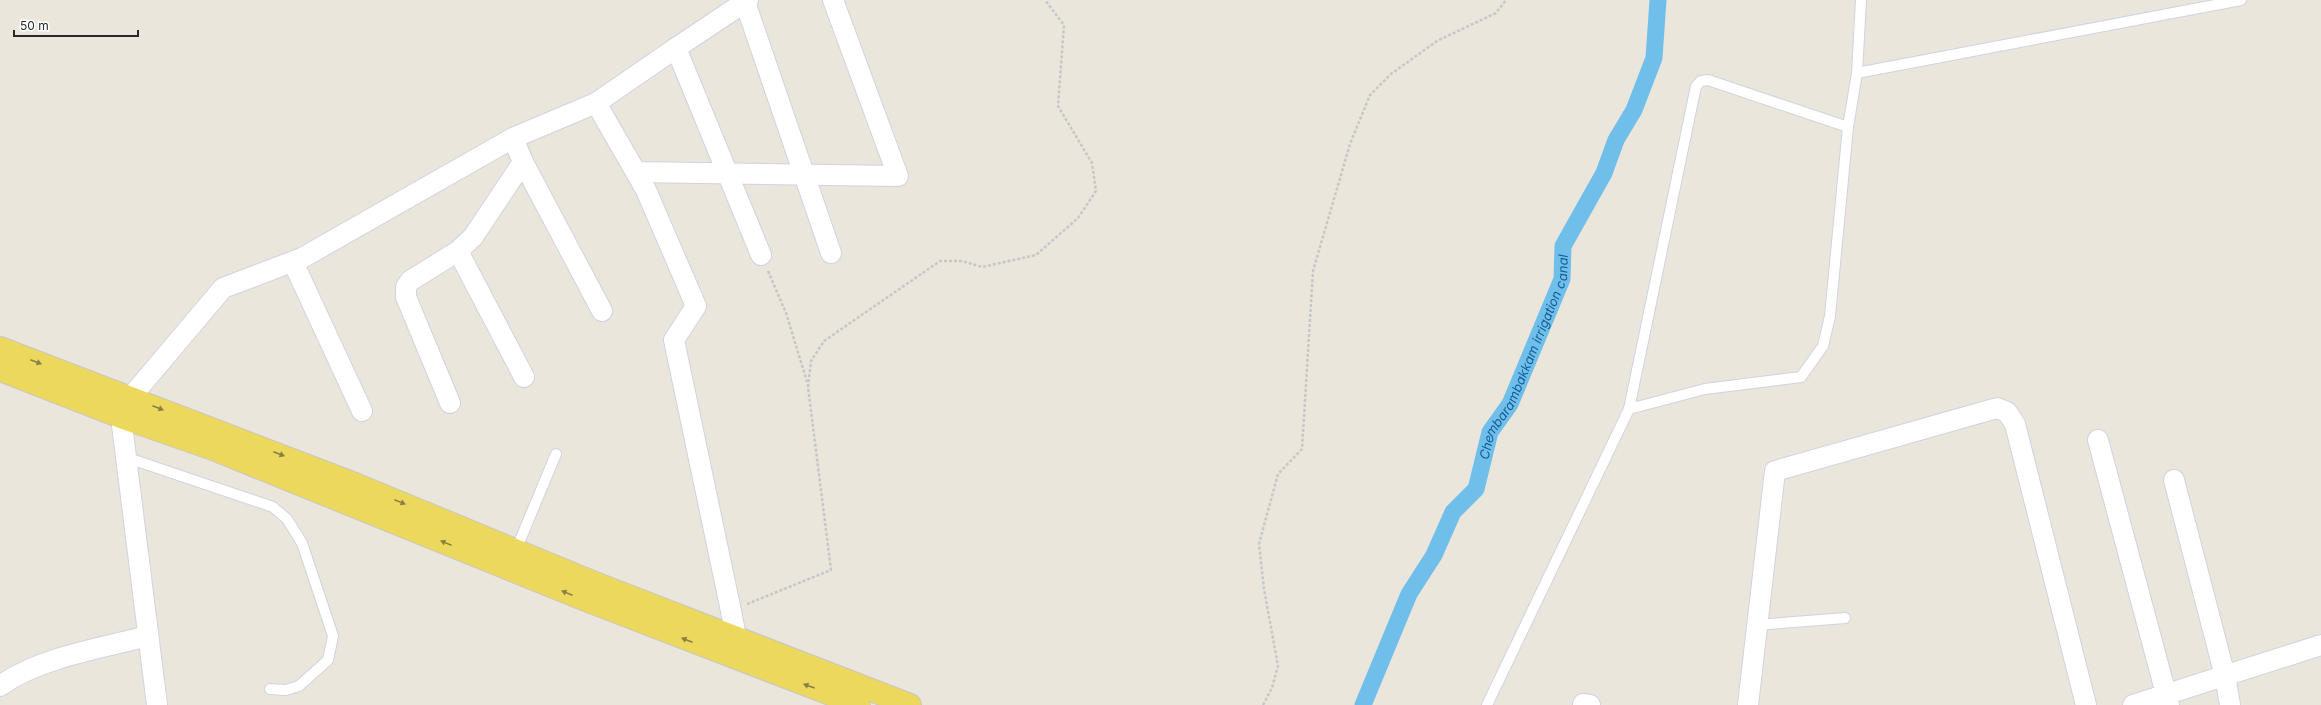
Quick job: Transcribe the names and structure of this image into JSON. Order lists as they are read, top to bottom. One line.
{"water":["Chembarambakkam irrigation canal"],"scale_bar":"50 m"}
